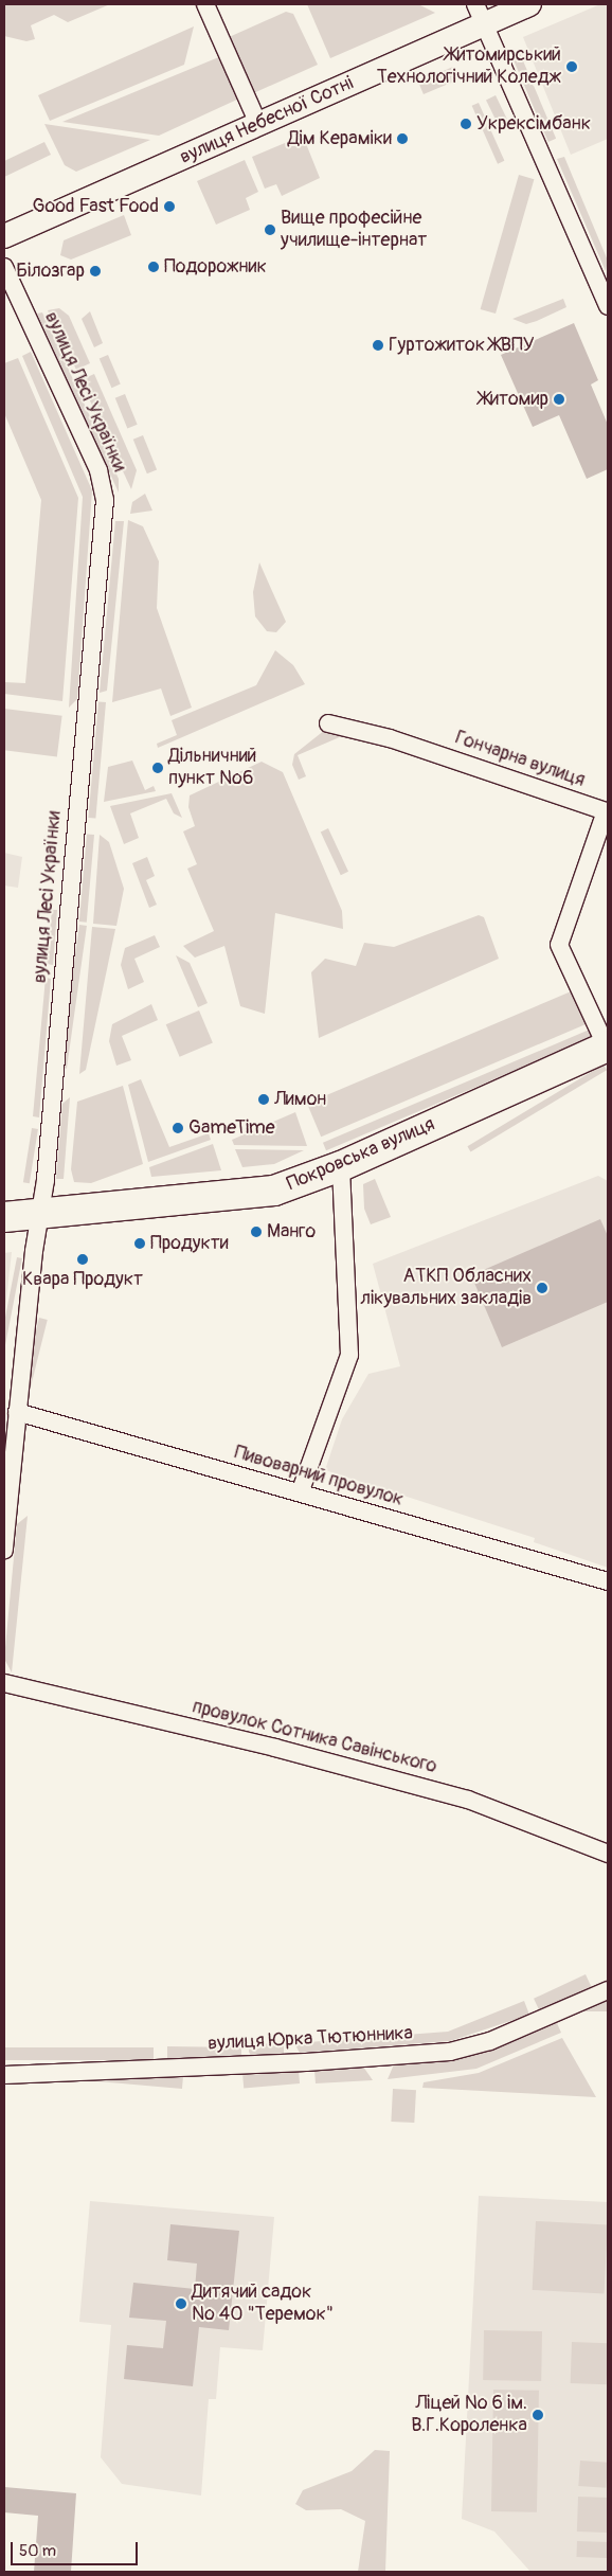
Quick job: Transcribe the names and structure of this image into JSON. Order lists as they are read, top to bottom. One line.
{"streets":{"highway":["Покровська вулиця"],"street":["вулиця Небесної Сотні","вулиця Лесі Українки","Гончарна вулиця","Пивоварний провулок","провулок Сотника Савінського","вулиця Юрка Тютюнника"]},"crossings":[["вулиця Лесі Українки","Покровська вулиця"],["вулиця Лесі Українки","Пивоварний провулок"],["Гончарна вулиця","Покровська вулиця"]],"places":["Житомирський Технологічний Коледж","Укрексімбанк","Дім Кераміки","Good Fast Food","Вище професійне училище-інтернат","Подорожник","Білозгар","Гуртожиток ЖВПУ","Житомир","Дільничний пункт №6","Лимон","GameTime","Манго","Продукти","Квара Продукт","АТКП Обласних лікувальних закладів","Дитячий садок № 40 \"Теремок\"","Ліцей № 6 ім. В.Г.Короленка"],"scale_bar":"50 m"}
